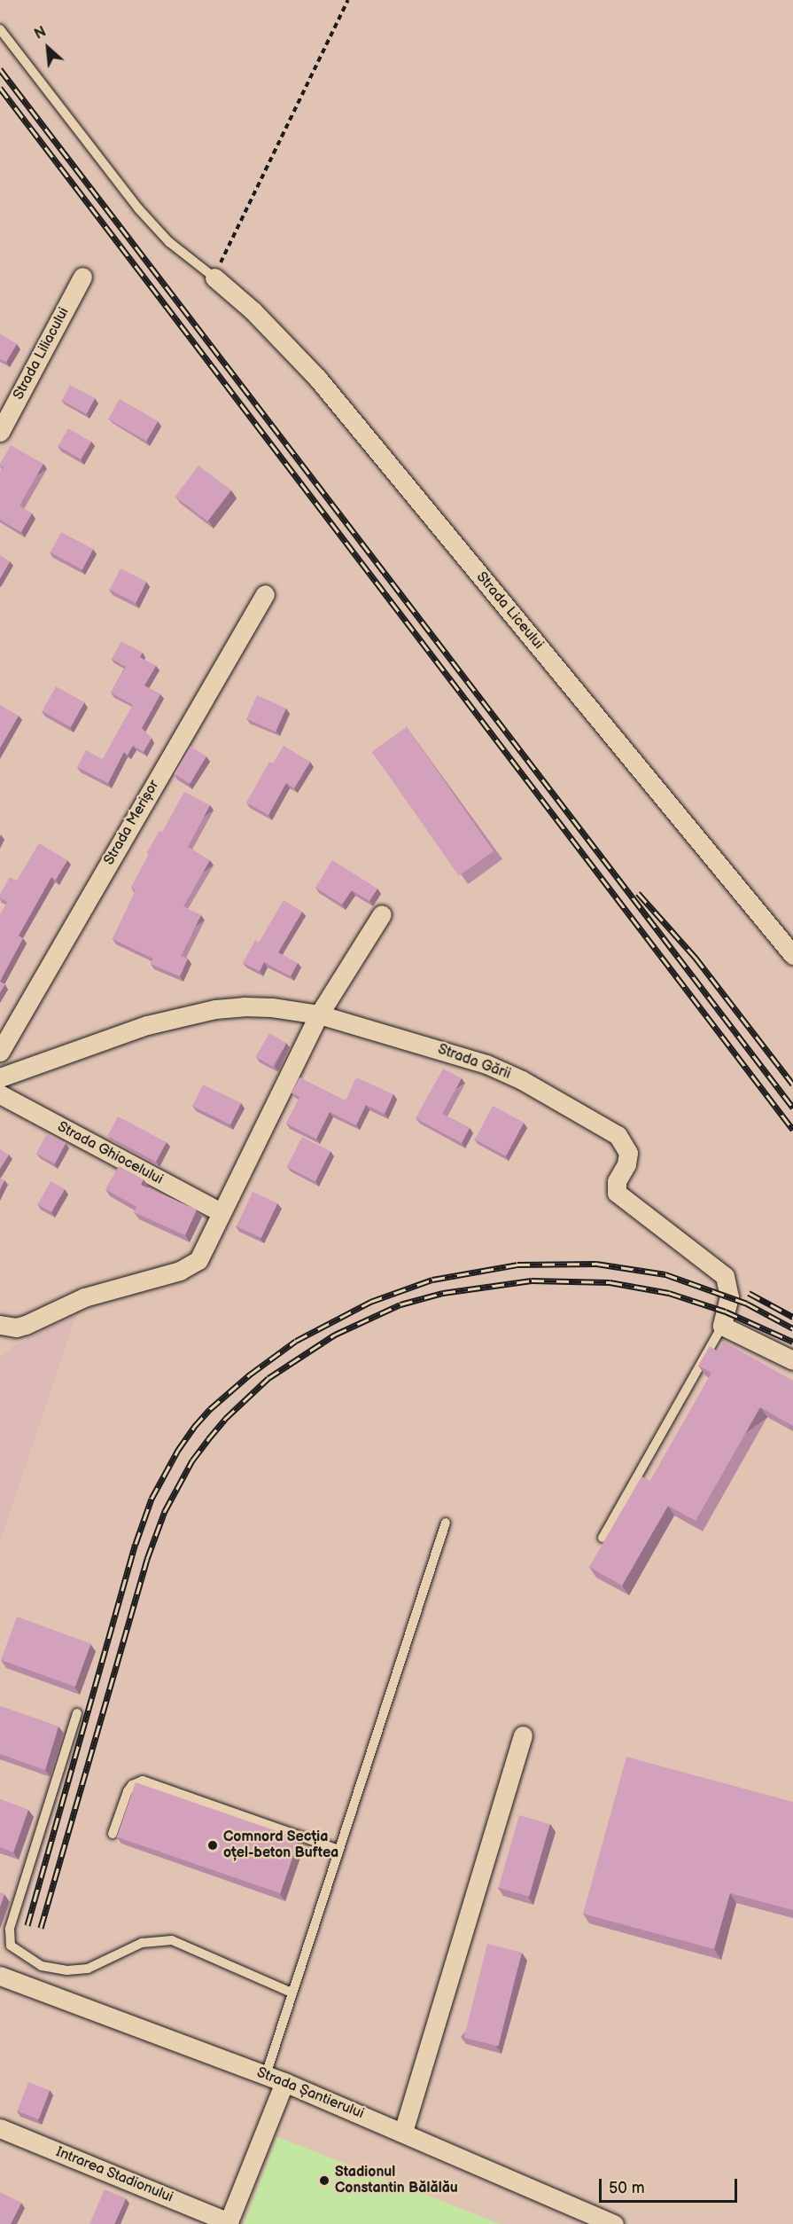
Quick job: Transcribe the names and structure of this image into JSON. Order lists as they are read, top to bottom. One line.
{"streets":{"street":["Strada Liliacului","Strada Liceului","Strada Merișor","Strada Gării","Strada Ghiocelului","Strada Șantierului","Intrarea Stadionului"]},"crossings":[["Strada Șantierului","Intrarea Stadionului"]],"places":["Comnord Secția oțel-beton Buftea","Stadionul Constantin Bălălău"],"scale_bar":"50 m","north":"top left"}
